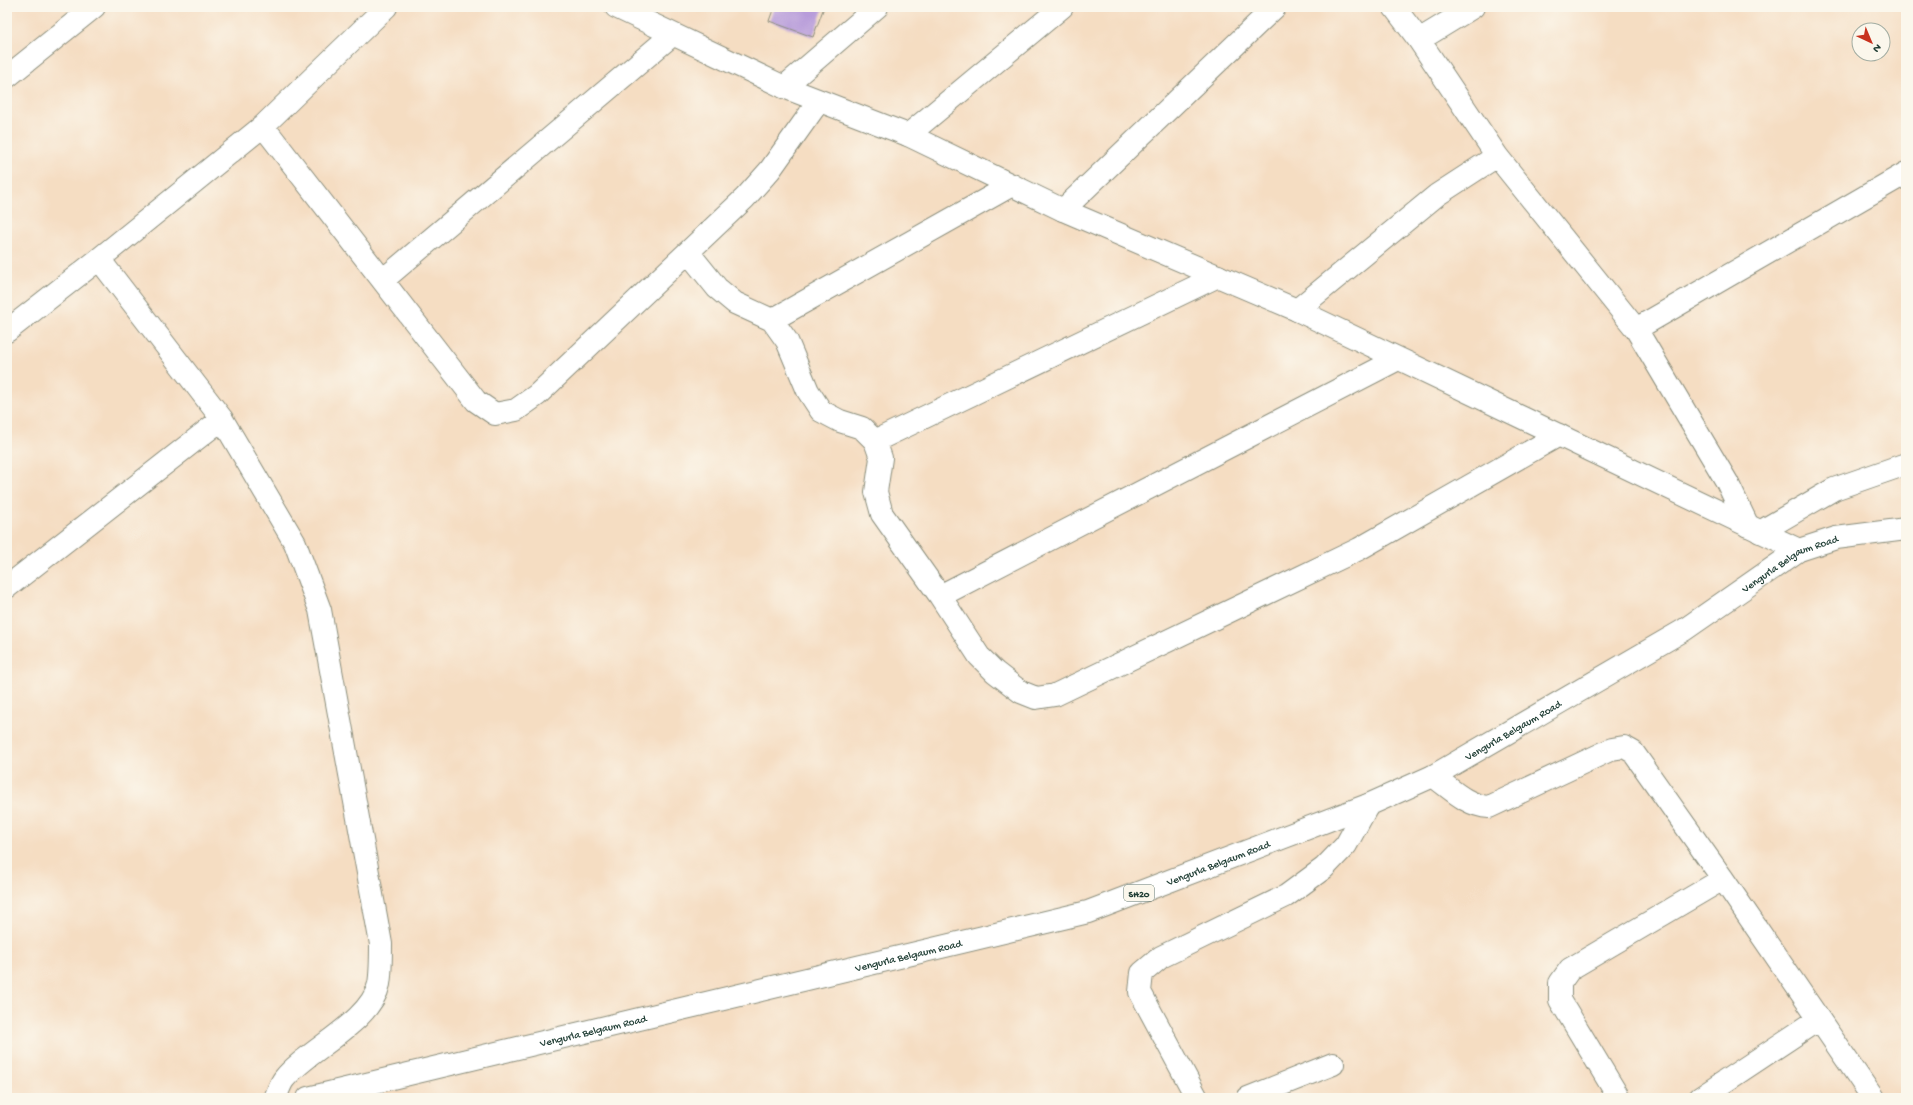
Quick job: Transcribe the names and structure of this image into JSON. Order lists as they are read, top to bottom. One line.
{"streets":{"street":["Vengurla Belgaum Road","SH20"]},"north":"bottom right"}
